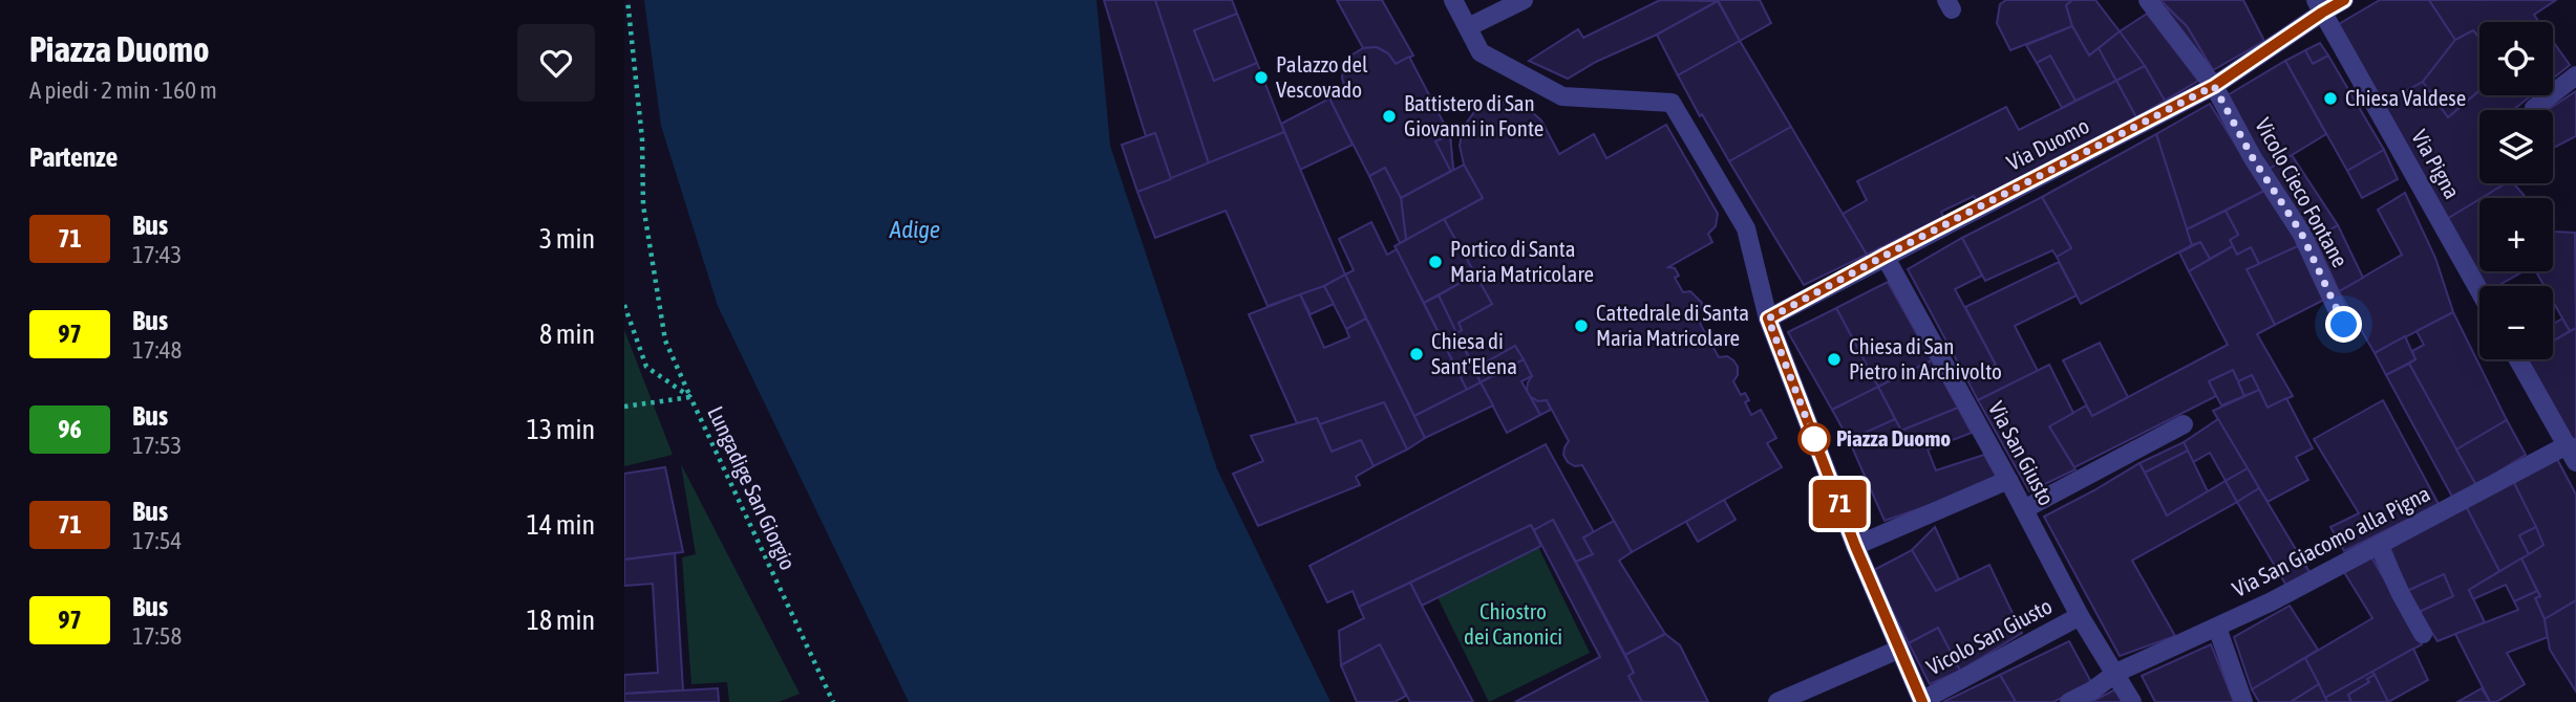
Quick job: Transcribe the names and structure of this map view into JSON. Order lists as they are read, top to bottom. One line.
{"streets":{"street":["Via Duomo","Via Pigna","Vicolo Cieco Fontane","Via San Giusto","Via San Giacomo alla Pigna","Vicolo San Giusto"],"path":["Lungadige San Giorgio"]},"crossings":[["Via Duomo","Via Pigna"],["Via Duomo","Vicolo Cieco Fontane"],["Via Duomo","Via San Giusto"],["Via San Giusto","Via San Giacomo alla Pigna"],["Via San Giusto","Vicolo San Giusto"]],"water":["Adige"],"parks":["Chiostro dei Canonici"],"places":["Palazzo del Vescovado","Chiesa Valdese","Battistero di San Giovanni in Fonte","Portico di Santa Maria Matricolare","Cattedrale di Santa Maria Matricolare","Chiesa di Sant'Elena","Chiesa di San Pietro in Archivolto","Piazza Duomo"],"lines":["bus line 71"],"page":{"heading":[["Piazza Duomo","A piedi · 2 min · 160 m"],"Partenze"],"on_map":"71","map_buttons":["+","−"],"list":[{"mark":"71","name":"Bus","note":"17:43","value":"3 min"},{"mark":"97","name":"Bus","note":"17:48","value":"8 min"},{"mark":"96","name":"Bus","note":"17:53","value":"13 min"},{"mark":"71","name":"Bus","note":"17:54","value":"14 min"},{"mark":"97","name":"Bus","note":"17:58","value":"18 min"}]}}
